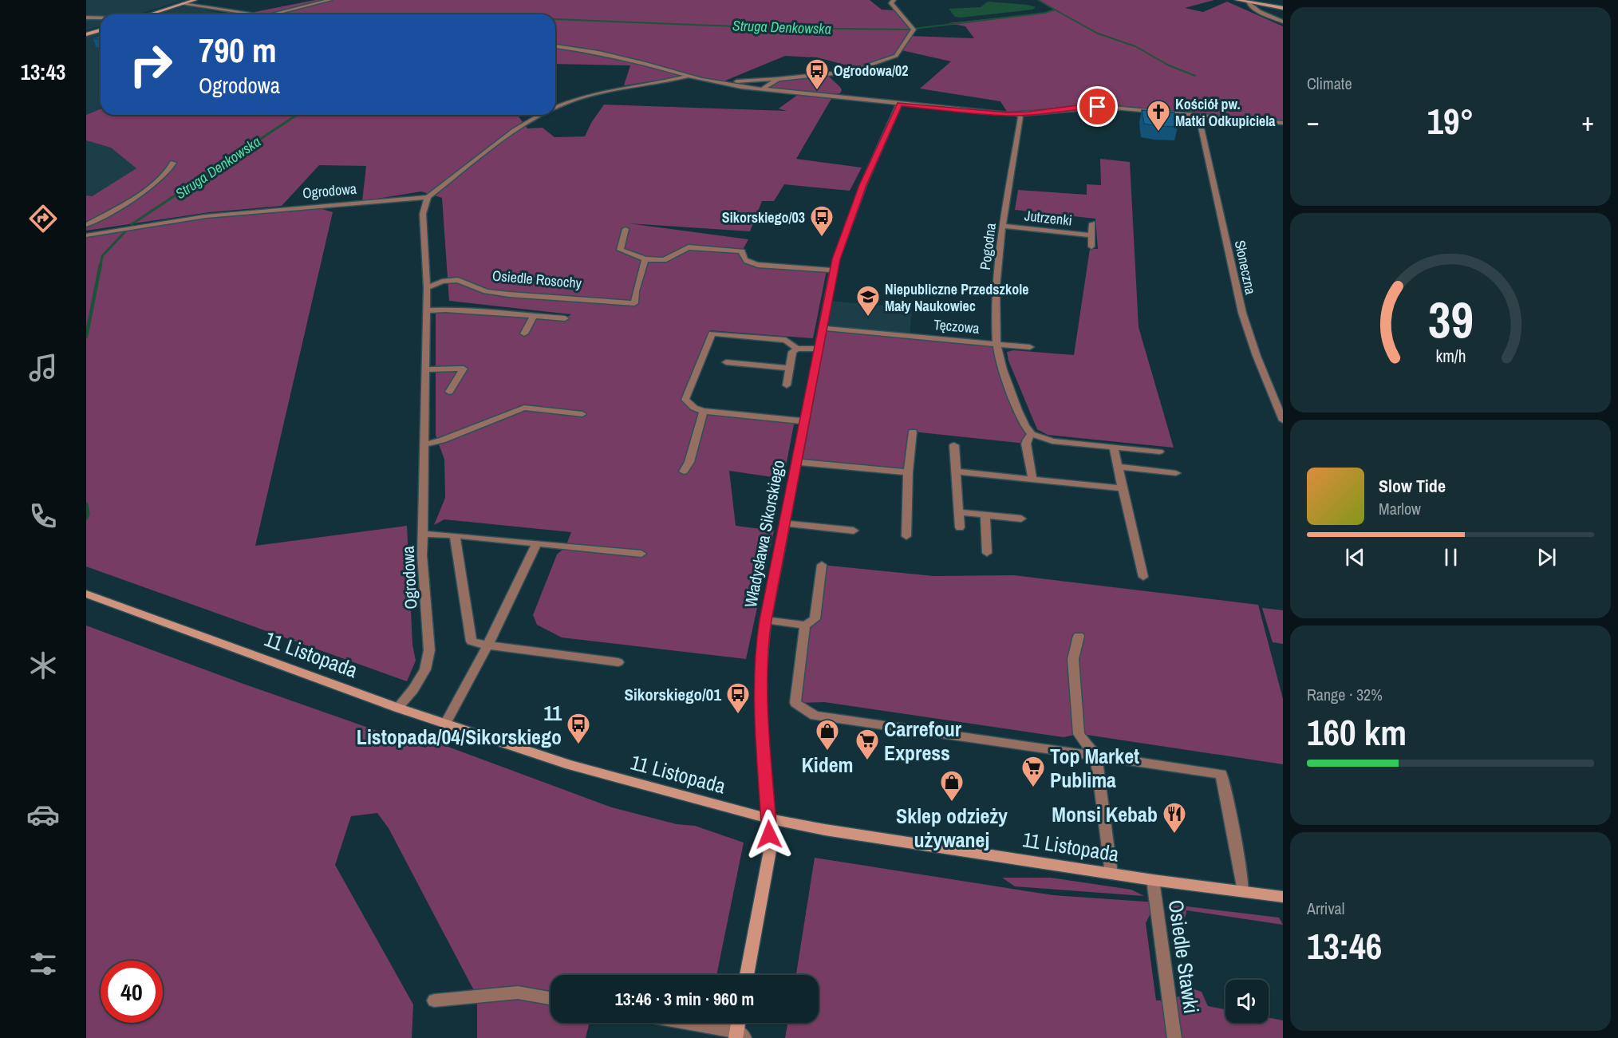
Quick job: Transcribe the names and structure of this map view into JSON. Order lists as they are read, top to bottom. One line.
{"streets":{"street":["Ogrodowa","Jutrzenki","Pogodna","Słoneczna","Osiedle Rosochy","Tęczowa","Władysława Sikorskiego","11 Listopada","Osiedle Stawki"]},"crossings":[["Ogrodowa","Osiedle Rosochy"],["Ogrodowa","11 Listopada"],["Jutrzenki","Pogodna"],["Pogodna","Tęczowa"],["Tęczowa","Władysława Sikorskiego"],["Władysława Sikorskiego","11 Listopada"],["11 Listopada","Osiedle Stawki"]],"water":["Struga Denkowska"],"places":{"bus stop":["Ogrodowa/02","Sikorskiego/03","Sikorskiego/01","11 Listopada/04/Sikorskiego"],"church":["Kościół pw. Matki Odkupiciela"],"school or university":["Niepubliczne Przedszkole Mały Naukowiec"],"shop":["Kidem","Sklep odzieży używanej"],"supermarket":["Carrefour Express","Top Market Publima"],"restaurant":["Monsi Kebab"]},"page":{"tabs":"13:43","tile":["Climate",["Range · 32%","160 km"],["Arrival","13:46"]],"turn":["790 m","Ogrodowa"],"heat":["−","19°","+"],"song":["Slow Tide","Marlow"],"limit":"40","trip":"13:46 · 3 min · 960 m","gauge":["39","km/h"]}}
